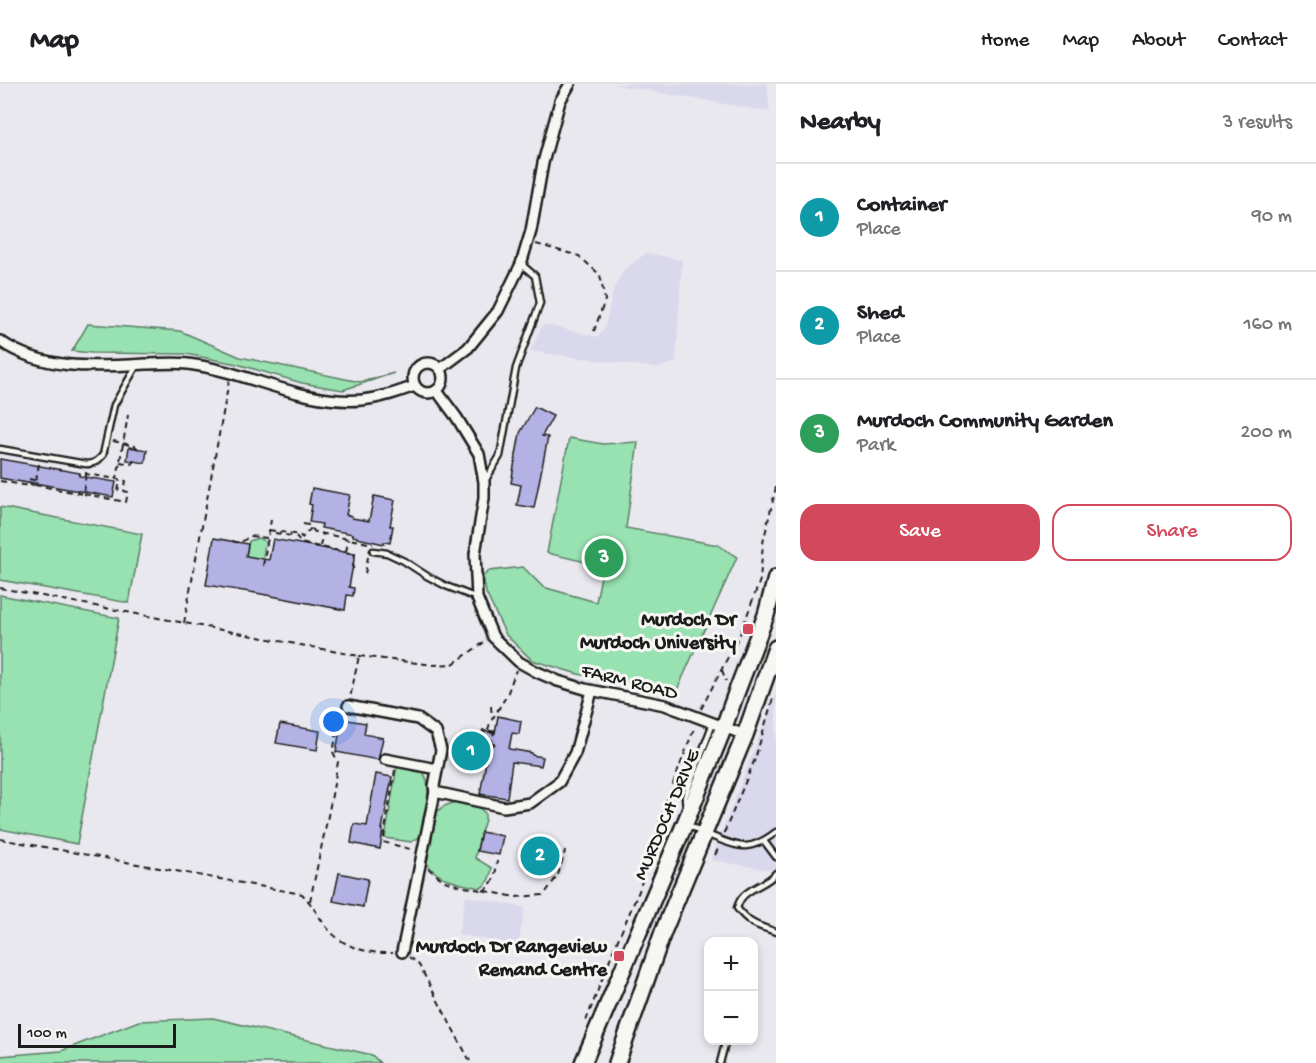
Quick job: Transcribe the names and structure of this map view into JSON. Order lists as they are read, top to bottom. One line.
{"streets":{"main road":["MURDOCH DRIVE"],"street":["FARM ROAD"]},"crossings":[["FARM ROAD","MURDOCH DRIVE"]],"places":{"transit":["Murdoch Dr Murdoch University","Murdoch Dr Rangeview Remand Centre"]},"scale_bar":"100 m","page":{"header":"Map","nav":["Home","Map","About","Contact"],"heading":["Nearby","3 results"],"list":[{"mark":"1","name":"Container","note":"Place","value":"90 m"},{"mark":"2","name":"Shed","note":"Place","value":"160 m"},{"mark":"3","name":"Murdoch Community Garden","note":"Park","value":"200 m"}],"buttons":["Save","Share"],"pins":["3","1","2"],"map_buttons":["+","−"],"scale":"100 m"}}
